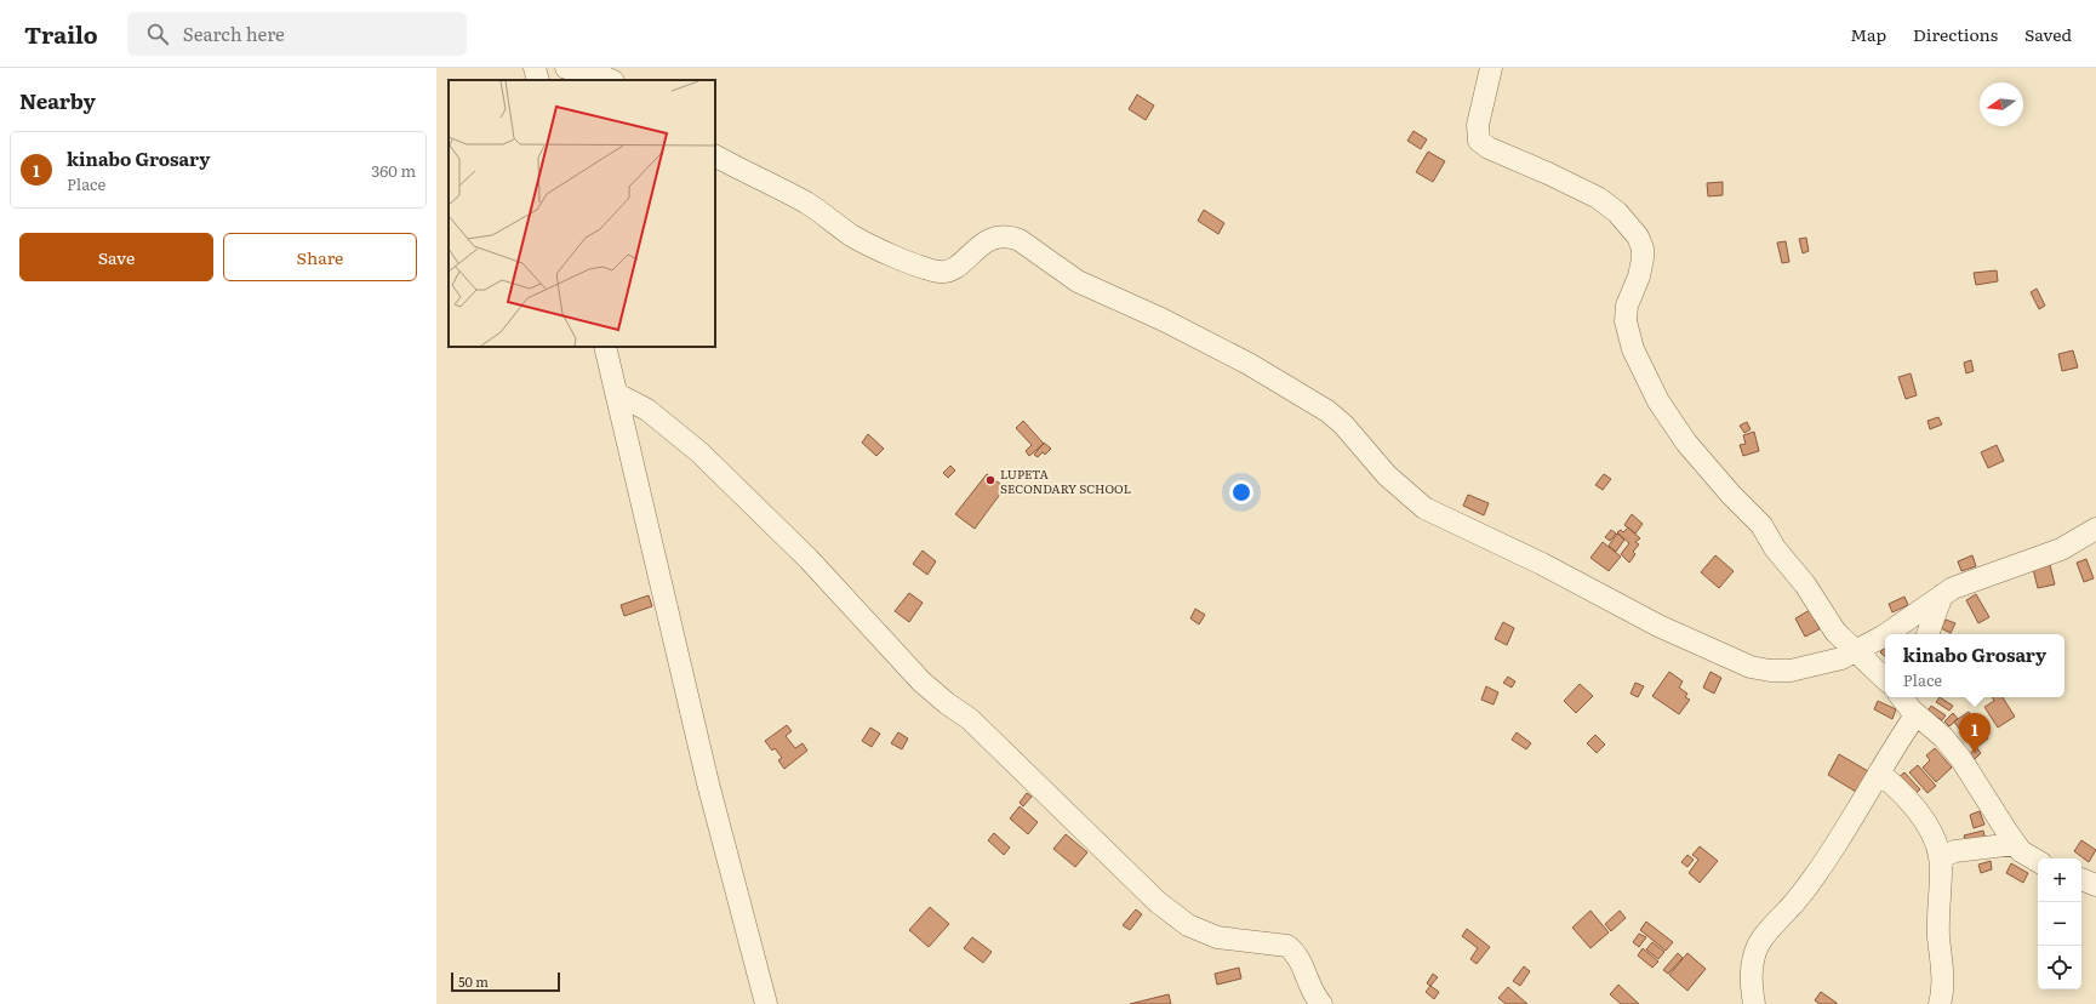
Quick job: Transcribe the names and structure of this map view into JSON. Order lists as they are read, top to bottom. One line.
{"places":["LUPETA SECONDARY SCHOOL"],"scale_bar":"50 m","north":"left","page":{"header":"Trailo","search":"Search here","nav":["Map","Directions","Saved"],"heading":"Nearby","list":[{"mark":"1","name":"kinabo Grosary","note":"Place","value":"360 m"}],"buttons":["Save","Share"],"popup":["kinabo Grosary","Place"],"pins":"1","map_buttons":["+","−"],"scale":"50 m"}}
